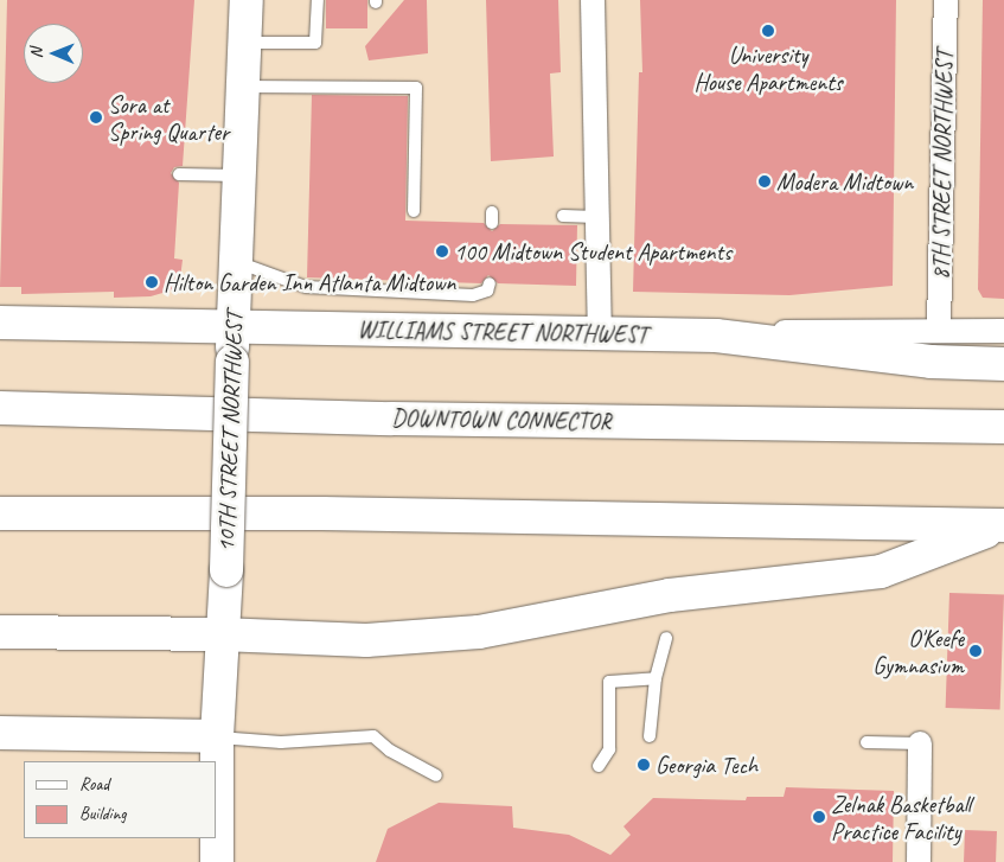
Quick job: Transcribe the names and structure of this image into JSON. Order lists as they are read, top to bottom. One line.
{"streets":{"main road":["WILLIAMS STREET NORTHWEST","DOWNTOWN CONNECTOR","10TH STREET NORTHWEST"],"street":["8TH STREET NORTHWEST"]},"crossings":[["8TH STREET NORTHWEST","WILLIAMS STREET NORTHWEST"],["WILLIAMS STREET NORTHWEST","10TH STREET NORTHWEST"]],"places":["University House Apartments","Sora at Spring Quarter","Modera Midtown","100 Midtown Student Apartments","Hilton Garden Inn Atlanta Midtown","O'Keefe Gymnasium","Georgia Tech","Zelnak Basketball Practice Facility"],"legend":["Road","Building"],"north":"left"}
